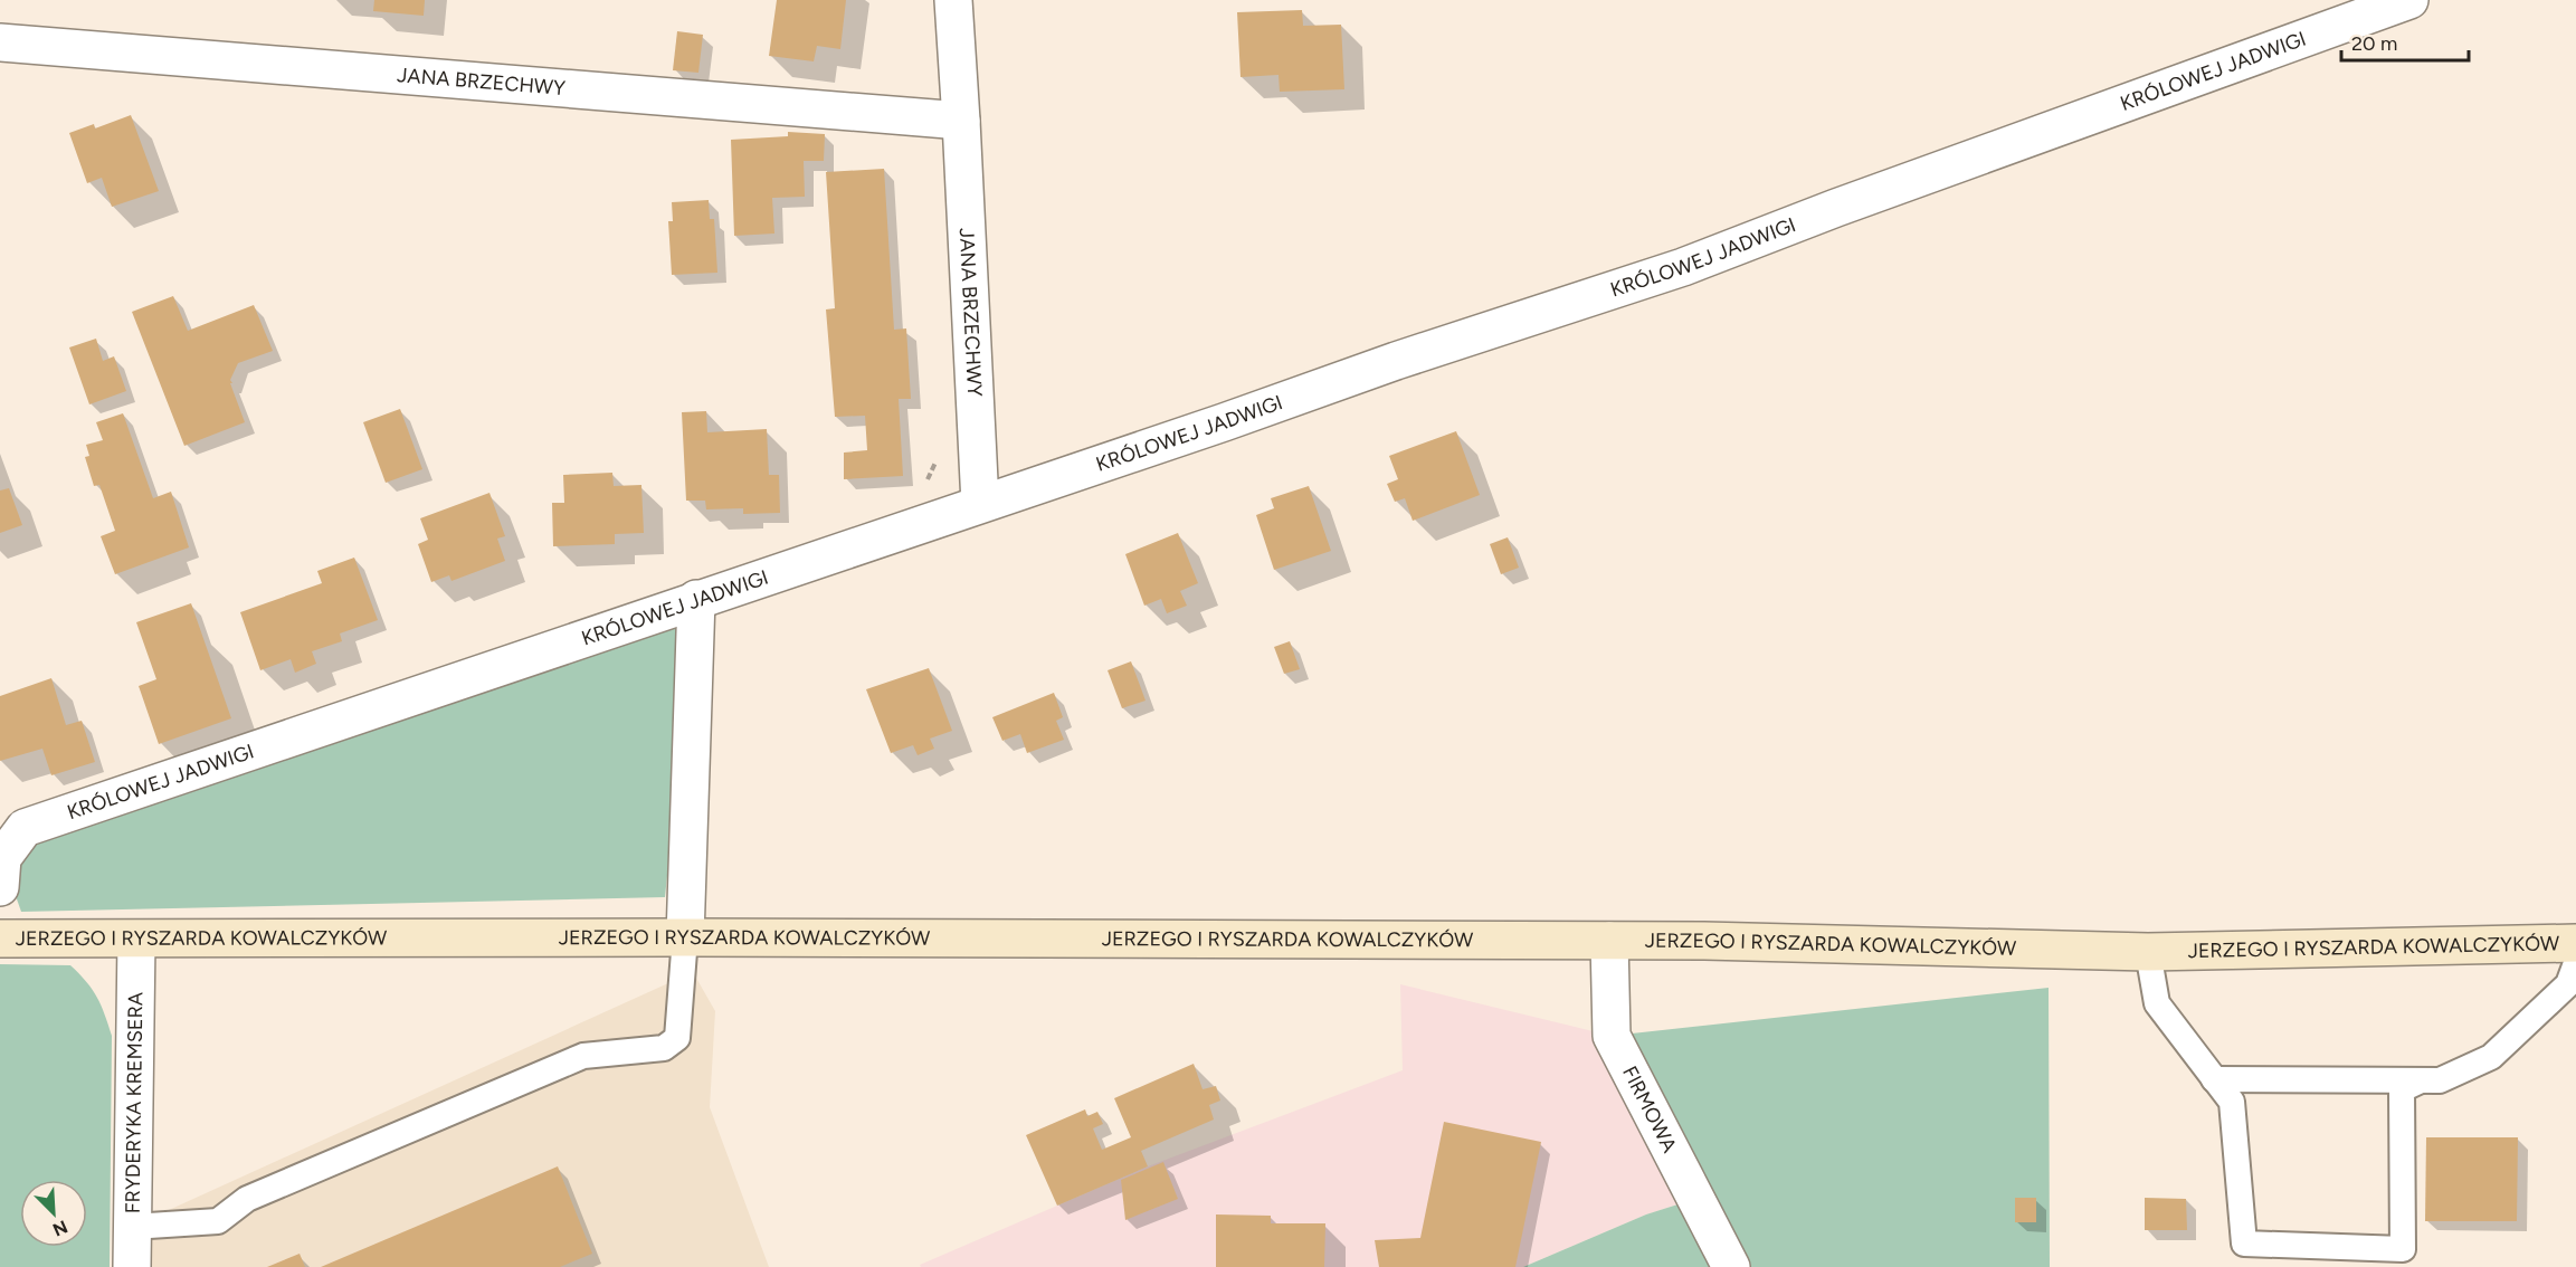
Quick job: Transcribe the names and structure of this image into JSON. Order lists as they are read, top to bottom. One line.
{"streets":{"main road":["JERZEGO I RYSZARDA KOWALCZYKÓW"],"street":["KRÓLOWEJ JADWIGI","JANA BRZECHWY","FRYDERYKA KREMSERA","FIRMOWA"]},"crossings":[["KRÓLOWEJ JADWIGI","JANA BRZECHWY"],["JERZEGO I RYSZARDA KOWALCZYKÓW","FRYDERYKA KREMSERA"],["JERZEGO I RYSZARDA KOWALCZYKÓW","FIRMOWA"]],"scale_bar":"20 m","north":"bottom right"}
